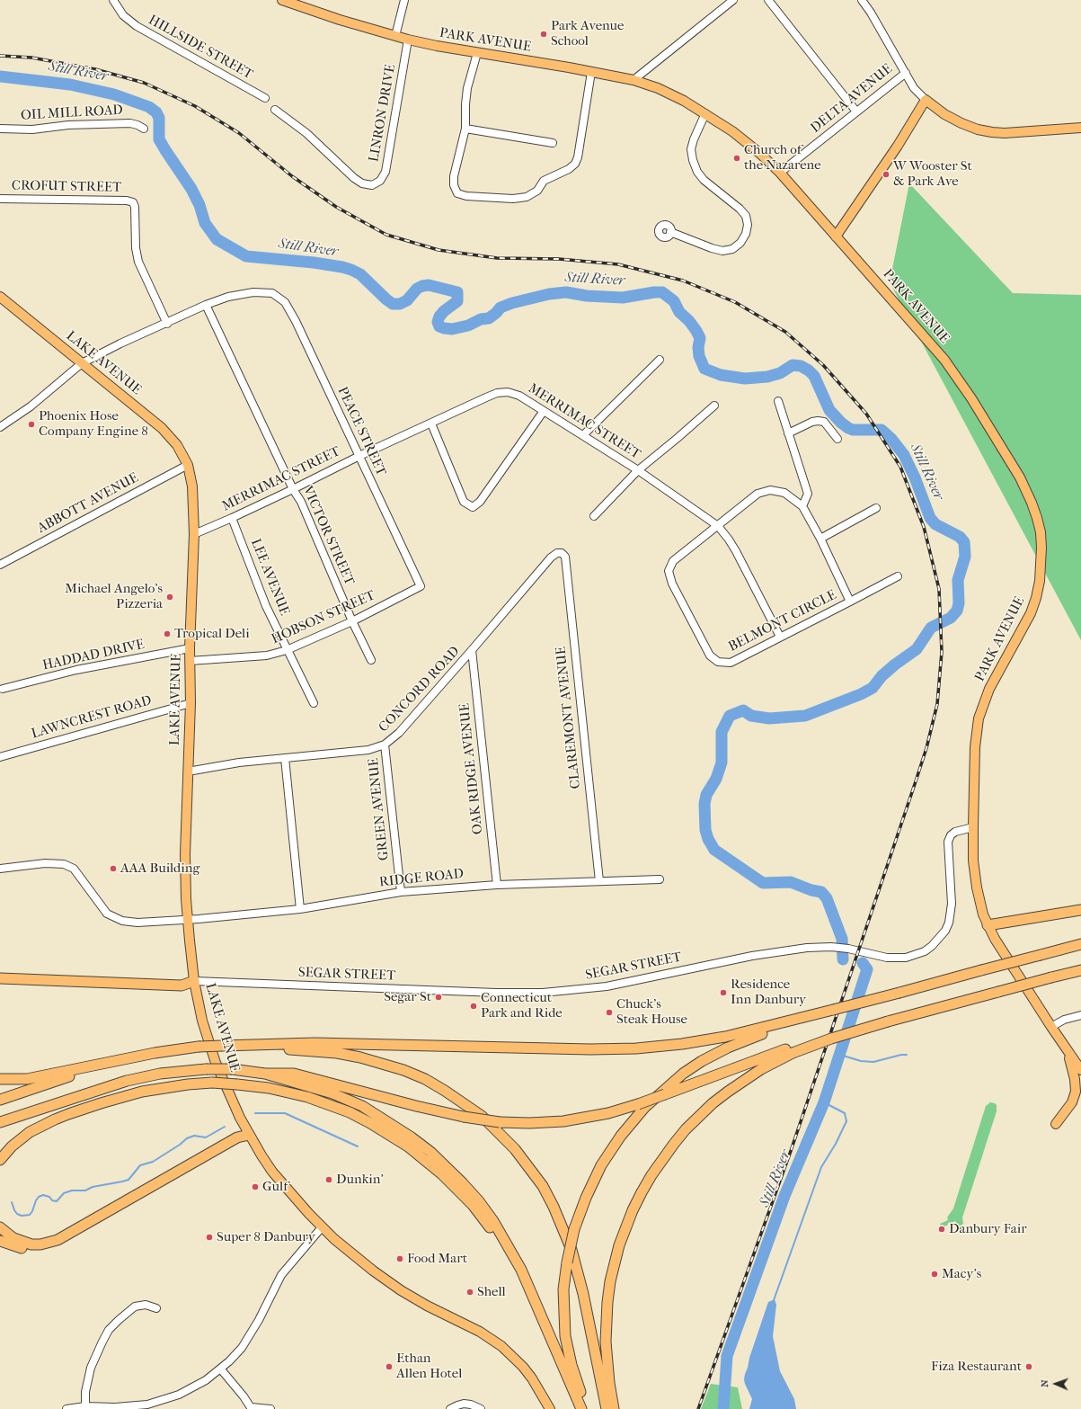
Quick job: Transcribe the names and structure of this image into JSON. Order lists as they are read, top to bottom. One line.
{"streets":{"main road":["PARK AVENUE","LAKE AVENUE"],"street":["HILLSIDE STREET","DELTA AVENUE","OIL MILL ROAD","LINRON DRIVE","CROFUT STREET","MERRIMAC STREET","PEACE STREET","ABBOTT AVENUE","VICTOR STREET","LEE AVENUE","HOBSON STREET","BELMONT CIRCLE","HADDAD DRIVE","CONCORD ROAD","LAWNCREST ROAD","CLAREMONT AVENUE","OAK RIDGE AVENUE","GREEN AVENUE","RIDGE ROAD","SEGAR STREET"]},"crossings":[["PARK AVENUE","DELTA AVENUE"],["PARK AVENUE","LINRON DRIVE"],["PARK AVENUE","SEGAR STREET"],["LAKE AVENUE","MERRIMAC STREET"],["LAKE AVENUE","ABBOTT AVENUE"],["LAKE AVENUE","HOBSON STREET"],["LAKE AVENUE","HADDAD DRIVE"],["LAKE AVENUE","CONCORD ROAD"],["LAKE AVENUE","LAWNCREST ROAD"],["LAKE AVENUE","RIDGE ROAD"],["LAKE AVENUE","SEGAR STREET"],["MERRIMAC STREET","PEACE STREET"],["MERRIMAC STREET","VICTOR STREET"],["MERRIMAC STREET","LEE AVENUE"],["MERRIMAC STREET","BELMONT CIRCLE"],["PEACE STREET","VICTOR STREET"],["PEACE STREET","HOBSON STREET"],["VICTOR STREET","HOBSON STREET"],["LEE AVENUE","HOBSON STREET"],["CONCORD ROAD","CLAREMONT AVENUE"],["CONCORD ROAD","OAK RIDGE AVENUE"],["CONCORD ROAD","GREEN AVENUE"],["CLAREMONT AVENUE","RIDGE ROAD"],["OAK RIDGE AVENUE","RIDGE ROAD"],["GREEN AVENUE","RIDGE ROAD"]],"water":["Still River"],"places":["Park Avenue School","Church of the Nazarene","W Wooster St & Park Ave","Phoenix Hose Company Engine 8","Michael Angelo's Pizzeria","Tropical Deli","AAA Building","Residence Inn Danbury","Segar St","Connecticut Park and Ride","Chuck's Steak House","Dunkin'","Gulf","Danbury Fair","Super 8 Danbury","Food Mart","Macy's","Shell","Ethan Allen Hotel","Fiza Restaurant"],"north":"left"}
